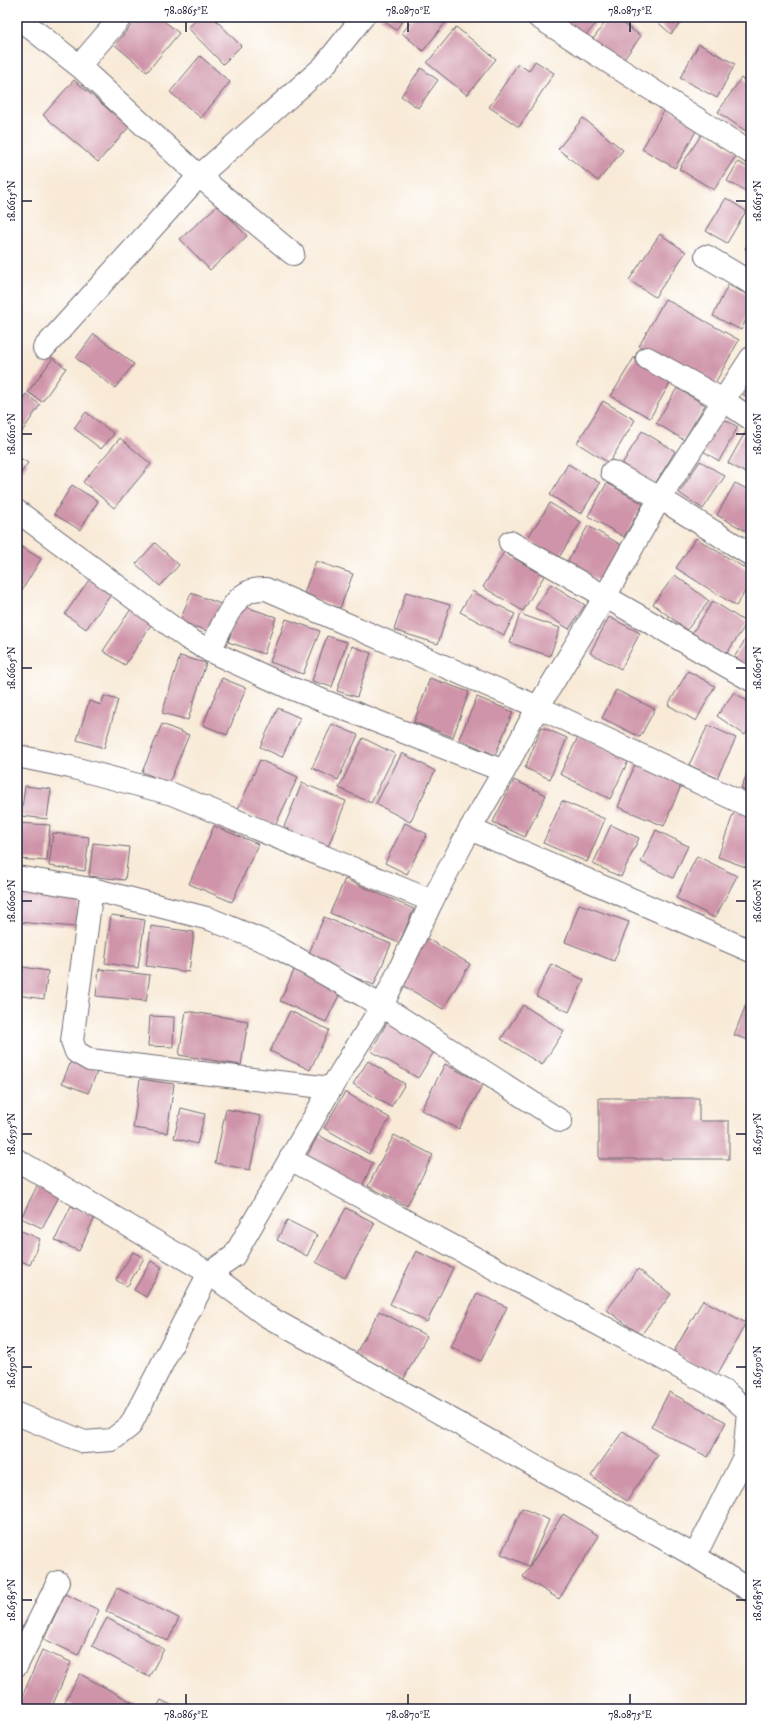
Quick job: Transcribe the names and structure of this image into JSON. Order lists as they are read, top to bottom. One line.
{"coordinates":["78.0865°E","78.0870°E","78.0875°E","18.6615°N","18.6610°N","18.6605°N","18.6600°N","18.6595°N","18.6590°N","18.6585°N"]}
